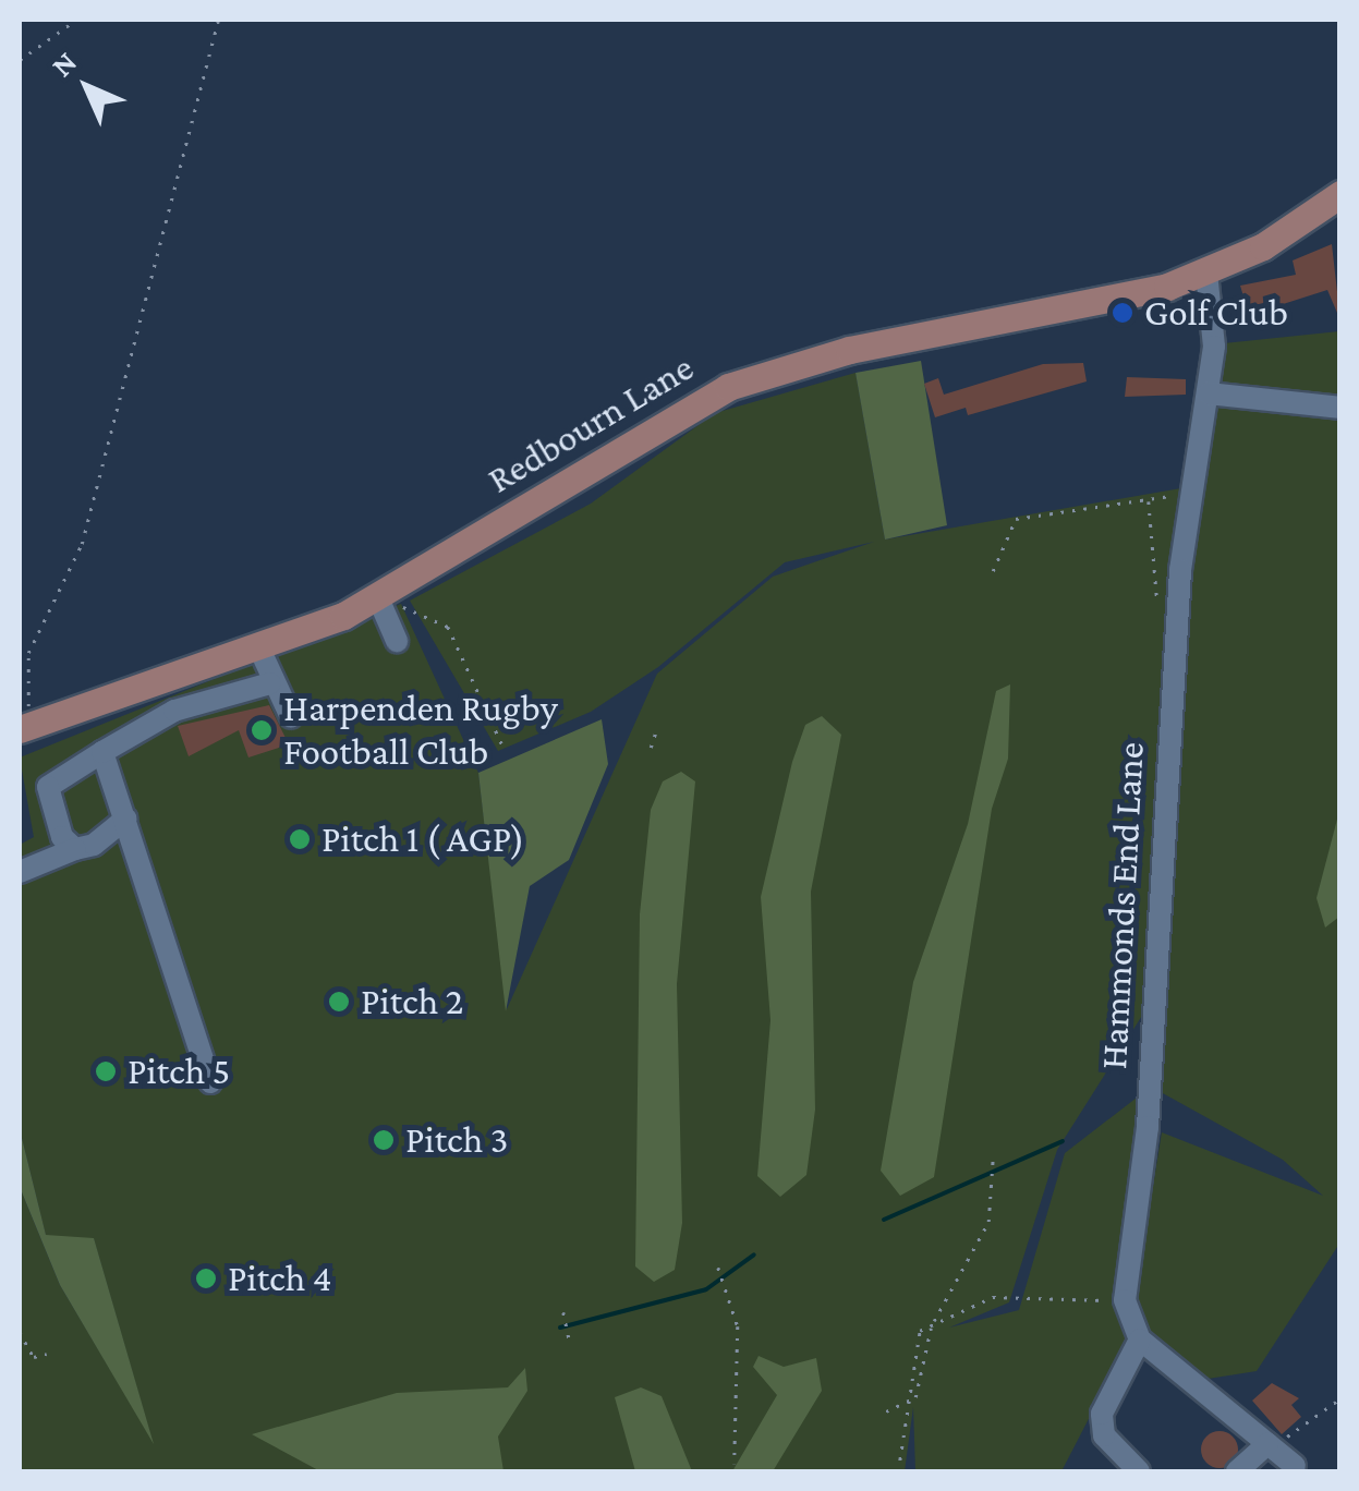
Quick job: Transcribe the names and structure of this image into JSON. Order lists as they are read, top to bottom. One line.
{"streets":{"main road":["Redbourn Lane"],"street":["Hammonds End Lane"]},"crossings":[["Redbourn Lane","Hammonds End Lane"]],"places":["Golf Club","Harpenden Rugby Football Club","Pitch 1 ( AGP)","Pitch 2","Pitch 5","Pitch 3","Pitch 4"],"north":"top left"}
